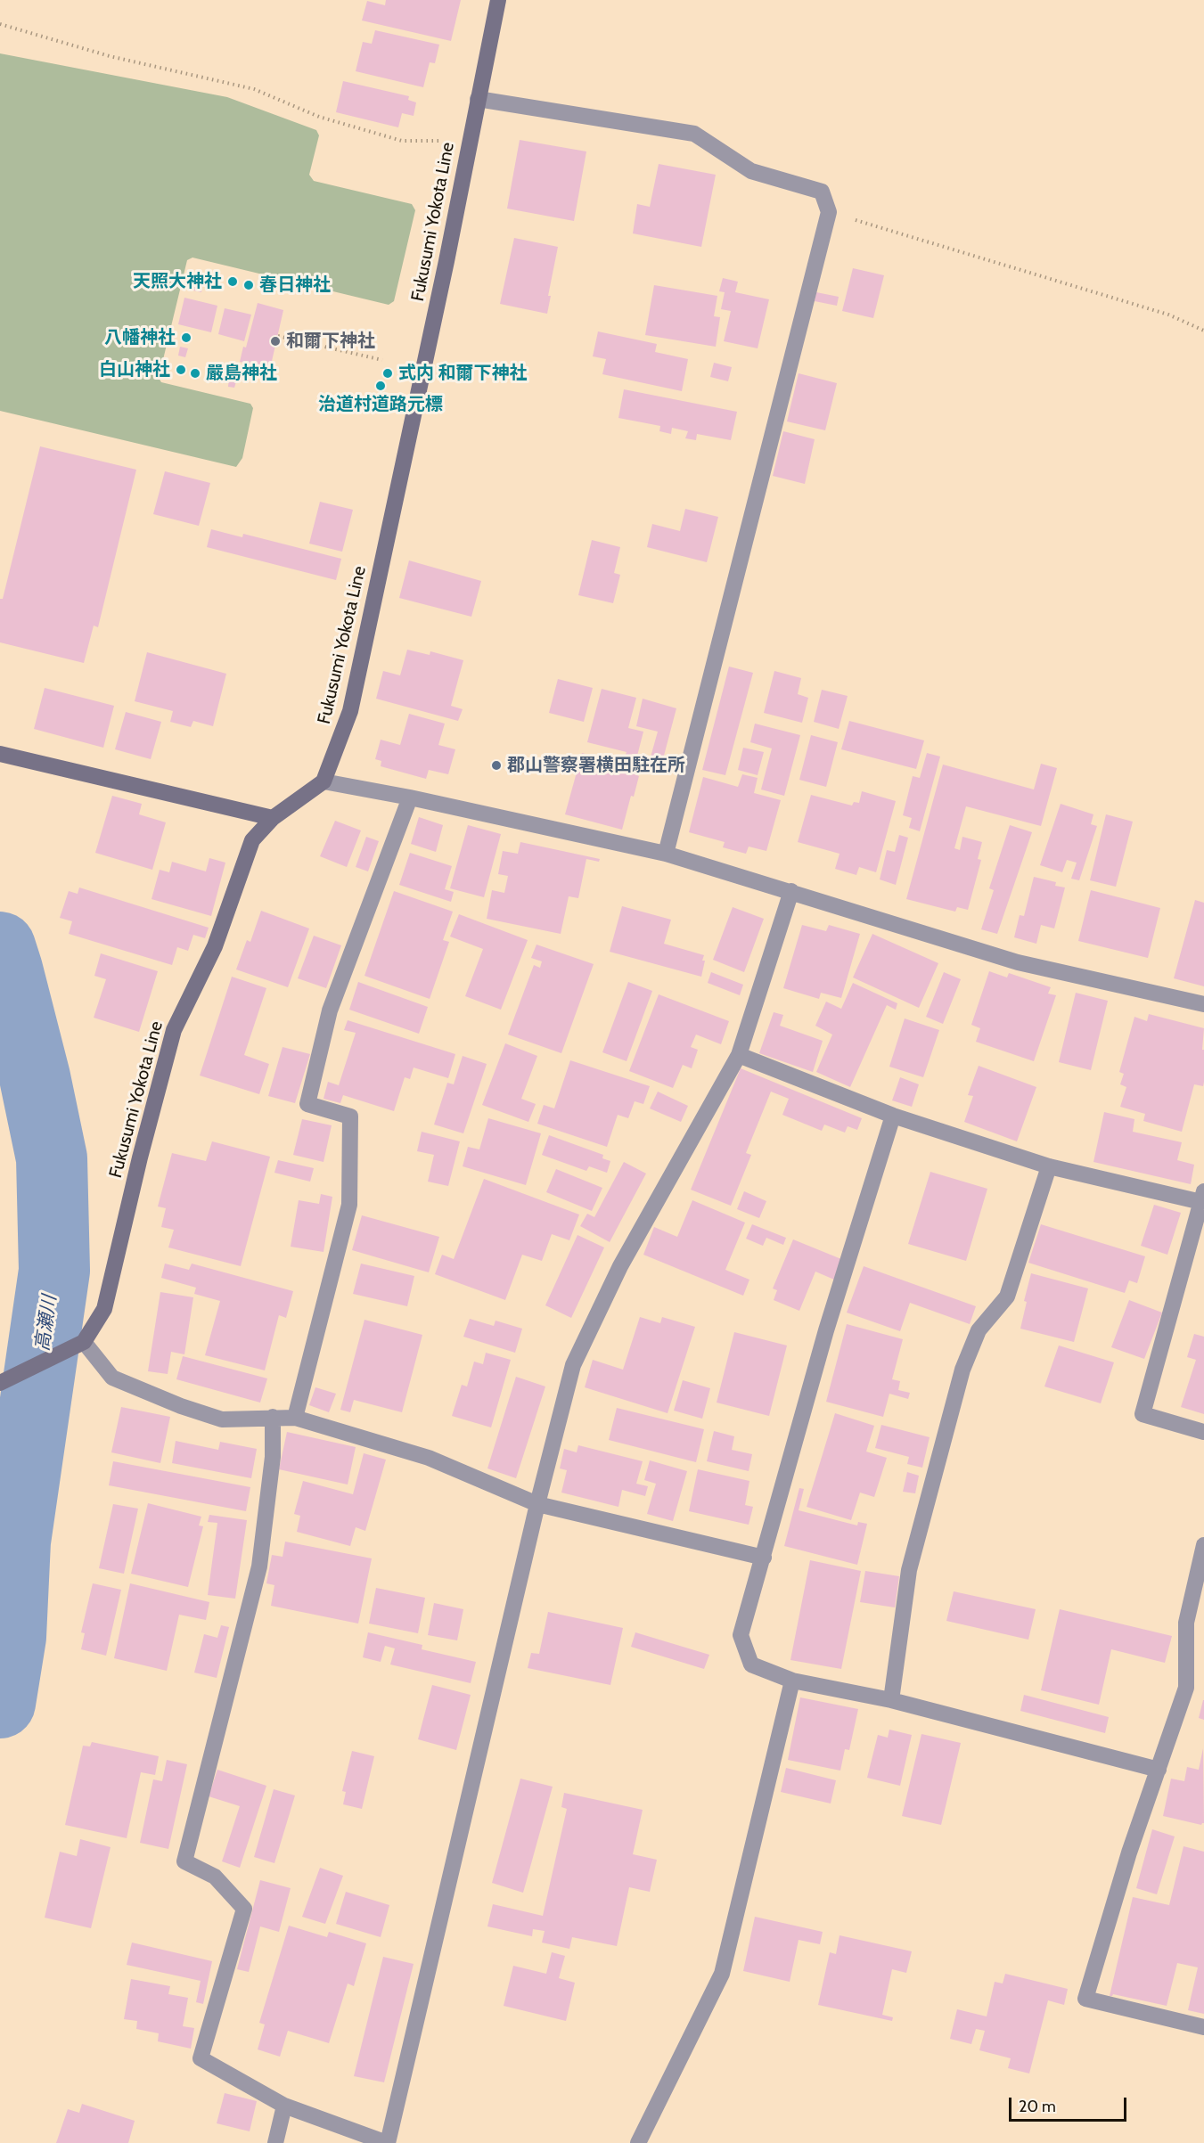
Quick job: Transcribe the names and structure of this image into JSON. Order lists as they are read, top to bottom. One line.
{"streets":{"main road":["Fukusumi Yokota Line"]},"water":["高瀬川"],"places":["天照大神社","春日神社","八幡神社","和爾下神社","白山神社","嚴島神社","式内 和爾下神社","治道村道路元標","郡山警察署横田駐在所"],"scale_bar":"20 m"}
